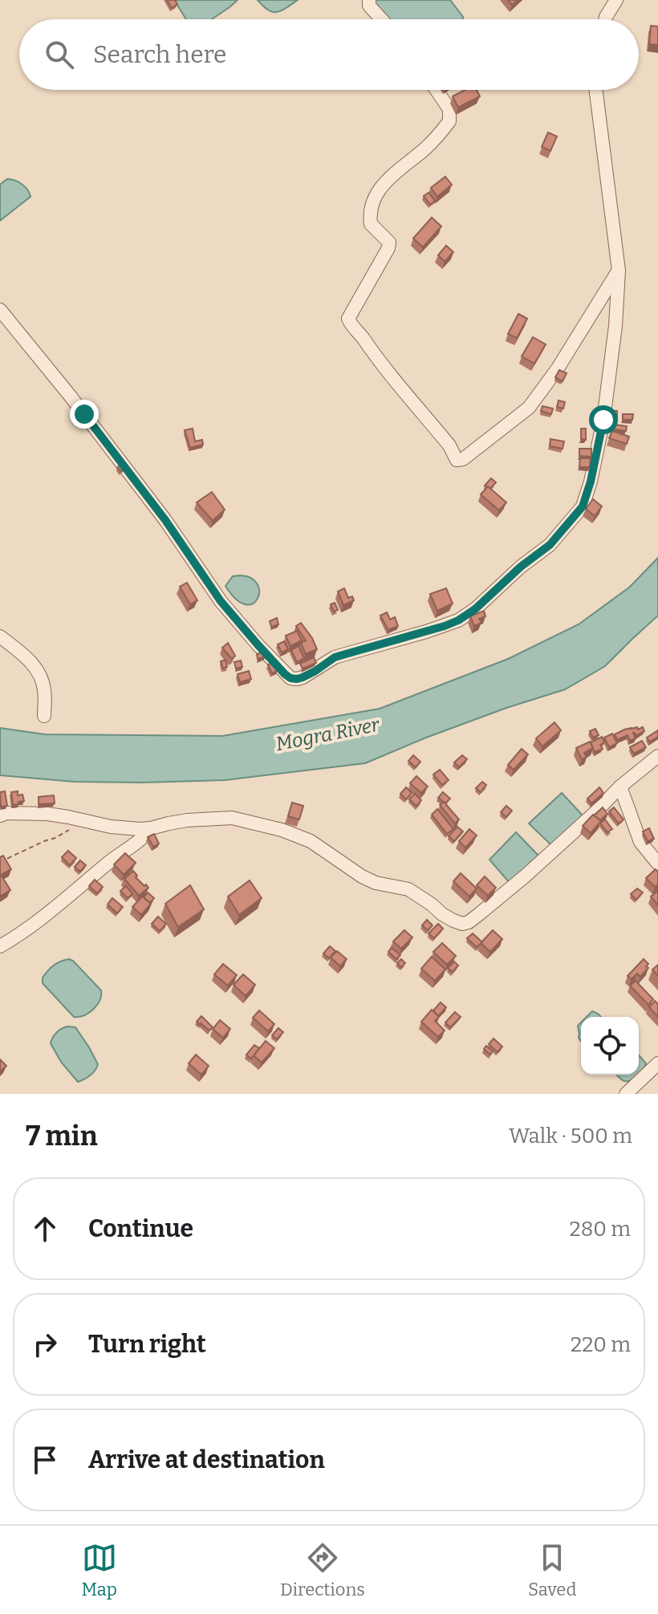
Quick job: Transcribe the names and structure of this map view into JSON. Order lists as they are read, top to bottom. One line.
{"water":["Mogra River"],"page":{"search":"Search here","heading":["7 min","Walk · 500 m"],"list":[["Continue","280 m"],["Turn right","220 m"],"Arrive at destination"],"nav":["Map","Directions","Saved"]}}
